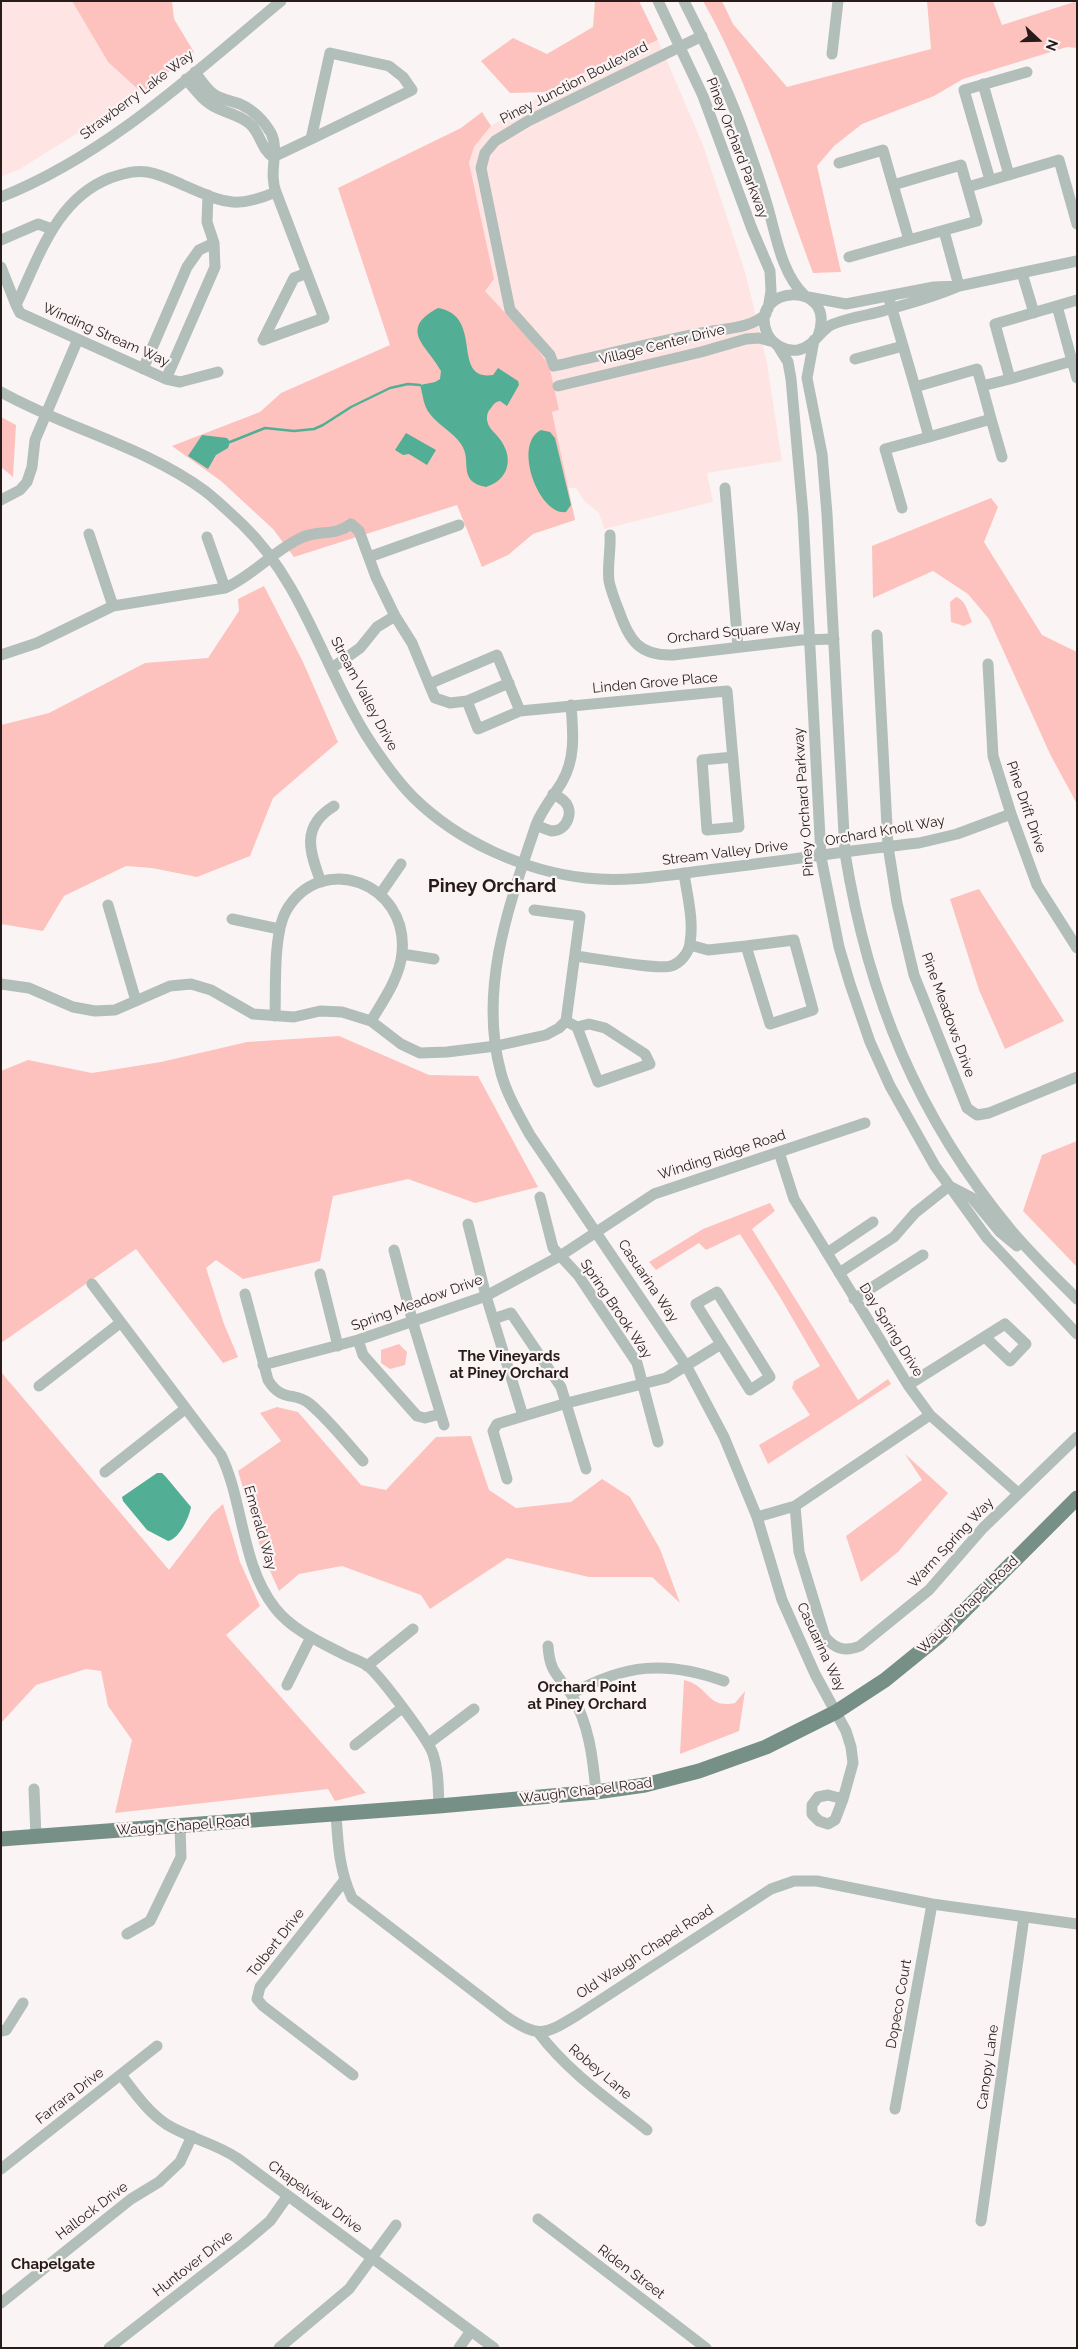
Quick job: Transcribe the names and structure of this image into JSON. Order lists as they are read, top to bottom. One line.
{"streets":{"main road":["Waugh Chapel Road"],"street":["Piney Junction Boulevard","Strawberry Lake Way","Piney Orchard Parkway","Winding Stream Way","Village Center Drive","Orchard Square Way","Linden Grove Place","Stream Valley Drive","Pine Drift Drive","Orchard Knoll Way","Pine Meadows Drive","Winding Ridge Road","Casuarina Way","Spring Meadow Drive","Spring Brook Way","Day Spring Drive","Emerald Way","Warm Spring Way","Tolbert Drive","Old Waugh Chapel Road","Dopeco Court","Canopy Lane","Robey Lane","Farrara Drive","Chapelview Drive","Hallock Drive","Huntover Drive","Riden Street"]},"crossings":[["Piney Junction Boulevard","Piney Orchard Parkway"],["Piney Junction Boulevard","Village Center Drive"],["Piney Orchard Parkway","Village Center Drive"],["Piney Orchard Parkway","Orchard Square Way"],["Piney Orchard Parkway","Stream Valley Drive"],["Piney Orchard Parkway","Orchard Knoll Way"],["Stream Valley Drive","Orchard Knoll Way"],["Stream Valley Drive","Casuarina Way"],["Pine Drift Drive","Orchard Knoll Way"],["Orchard Knoll Way","Pine Meadows Drive"],["Winding Ridge Road","Casuarina Way"],["Winding Ridge Road","Spring Meadow Drive"],["Winding Ridge Road","Day Spring Drive"],["Casuarina Way","Spring Meadow Drive"],["Casuarina Way","Waugh Chapel Road"],["Spring Meadow Drive","Spring Brook Way"],["Day Spring Drive","Warm Spring Way"],["Emerald Way","Waugh Chapel Road"],["Old Waugh Chapel Road","Dopeco Court"],["Old Waugh Chapel Road","Canopy Lane"],["Old Waugh Chapel Road","Robey Lane"],["Farrara Drive","Chapelview Drive"],["Chapelview Drive","Hallock Drive"],["Chapelview Drive","Huntover Drive"]],"districts":["Piney Orchard","The Vineyards at Piney Orchard","Orchard Point at Piney Orchard","Chapelgate"],"north":"right"}
